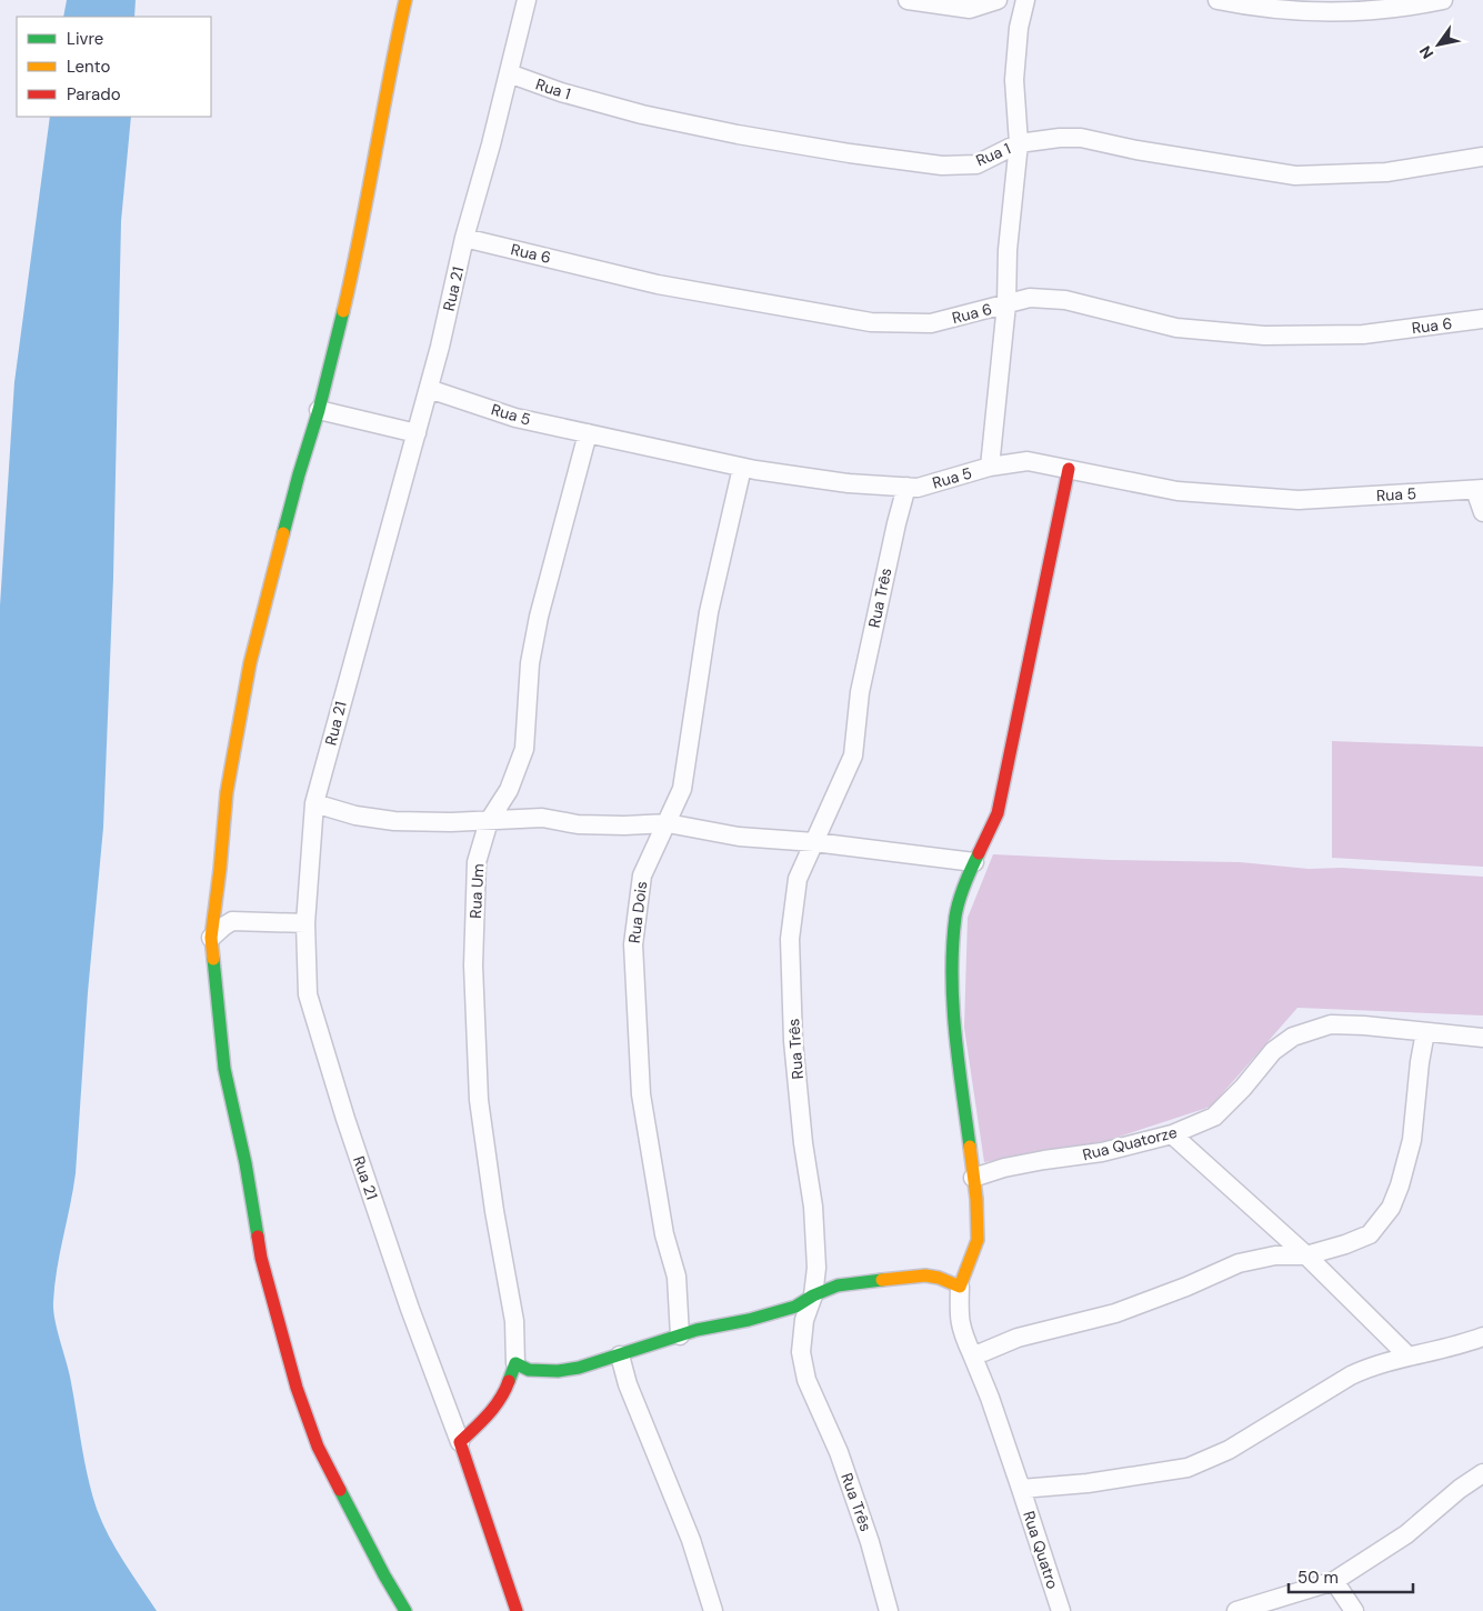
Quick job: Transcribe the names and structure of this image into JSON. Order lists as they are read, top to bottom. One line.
{"streets":{"street":["Rua 1","Rua 6","Rua 21","Rua 5","Rua Três","Rua Um","Rua Dois","Rua Quatorze","Rua Quatro"]},"crossings":[["Rua 1","Rua 21"],["Rua 6","Rua 21"],["Rua 21","Rua 5"],["Rua 5","Rua Três"],["Rua 5","Rua Um"],["Rua 5","Rua Dois"]],"legend":["Livre","Lento","Parado"],"scale_bar":"50 m","north":"bottom left"}
